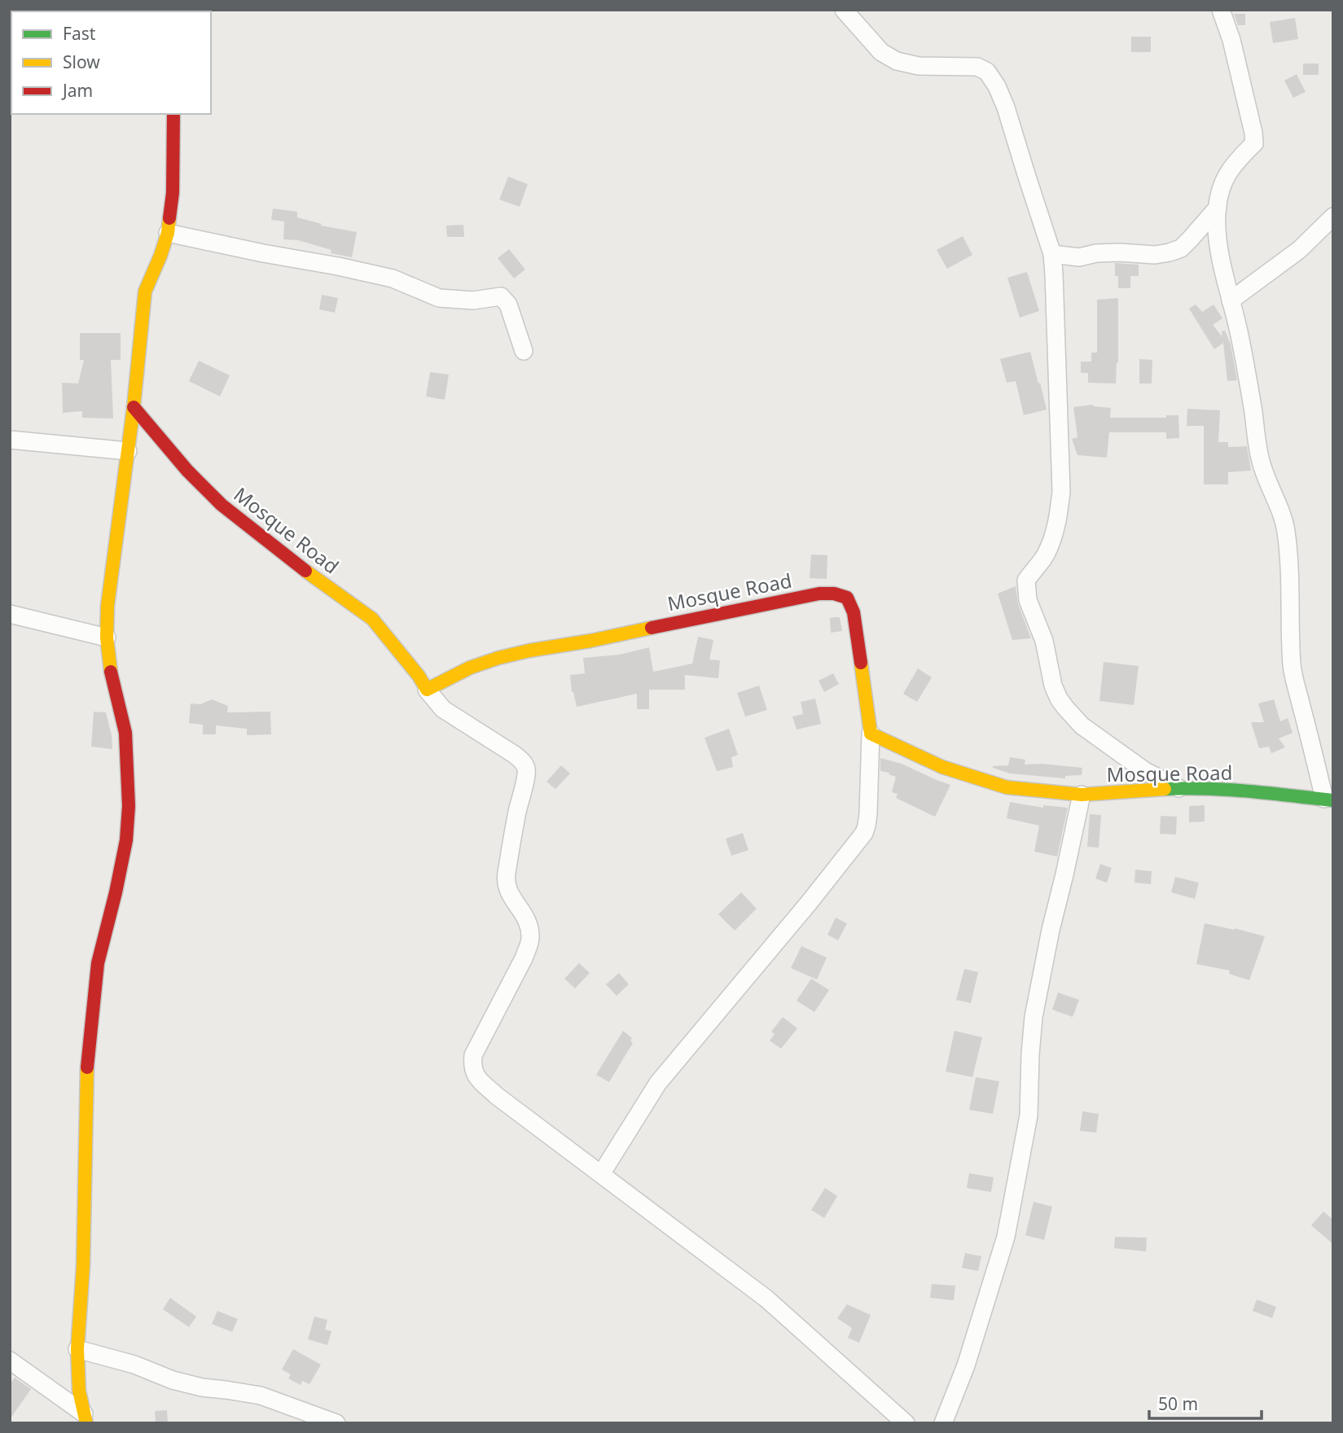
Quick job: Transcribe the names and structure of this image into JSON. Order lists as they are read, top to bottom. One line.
{"streets":{"street":["Mosque Road"]},"legend":["Fast","Slow","Jam"],"scale_bar":"50 m"}
